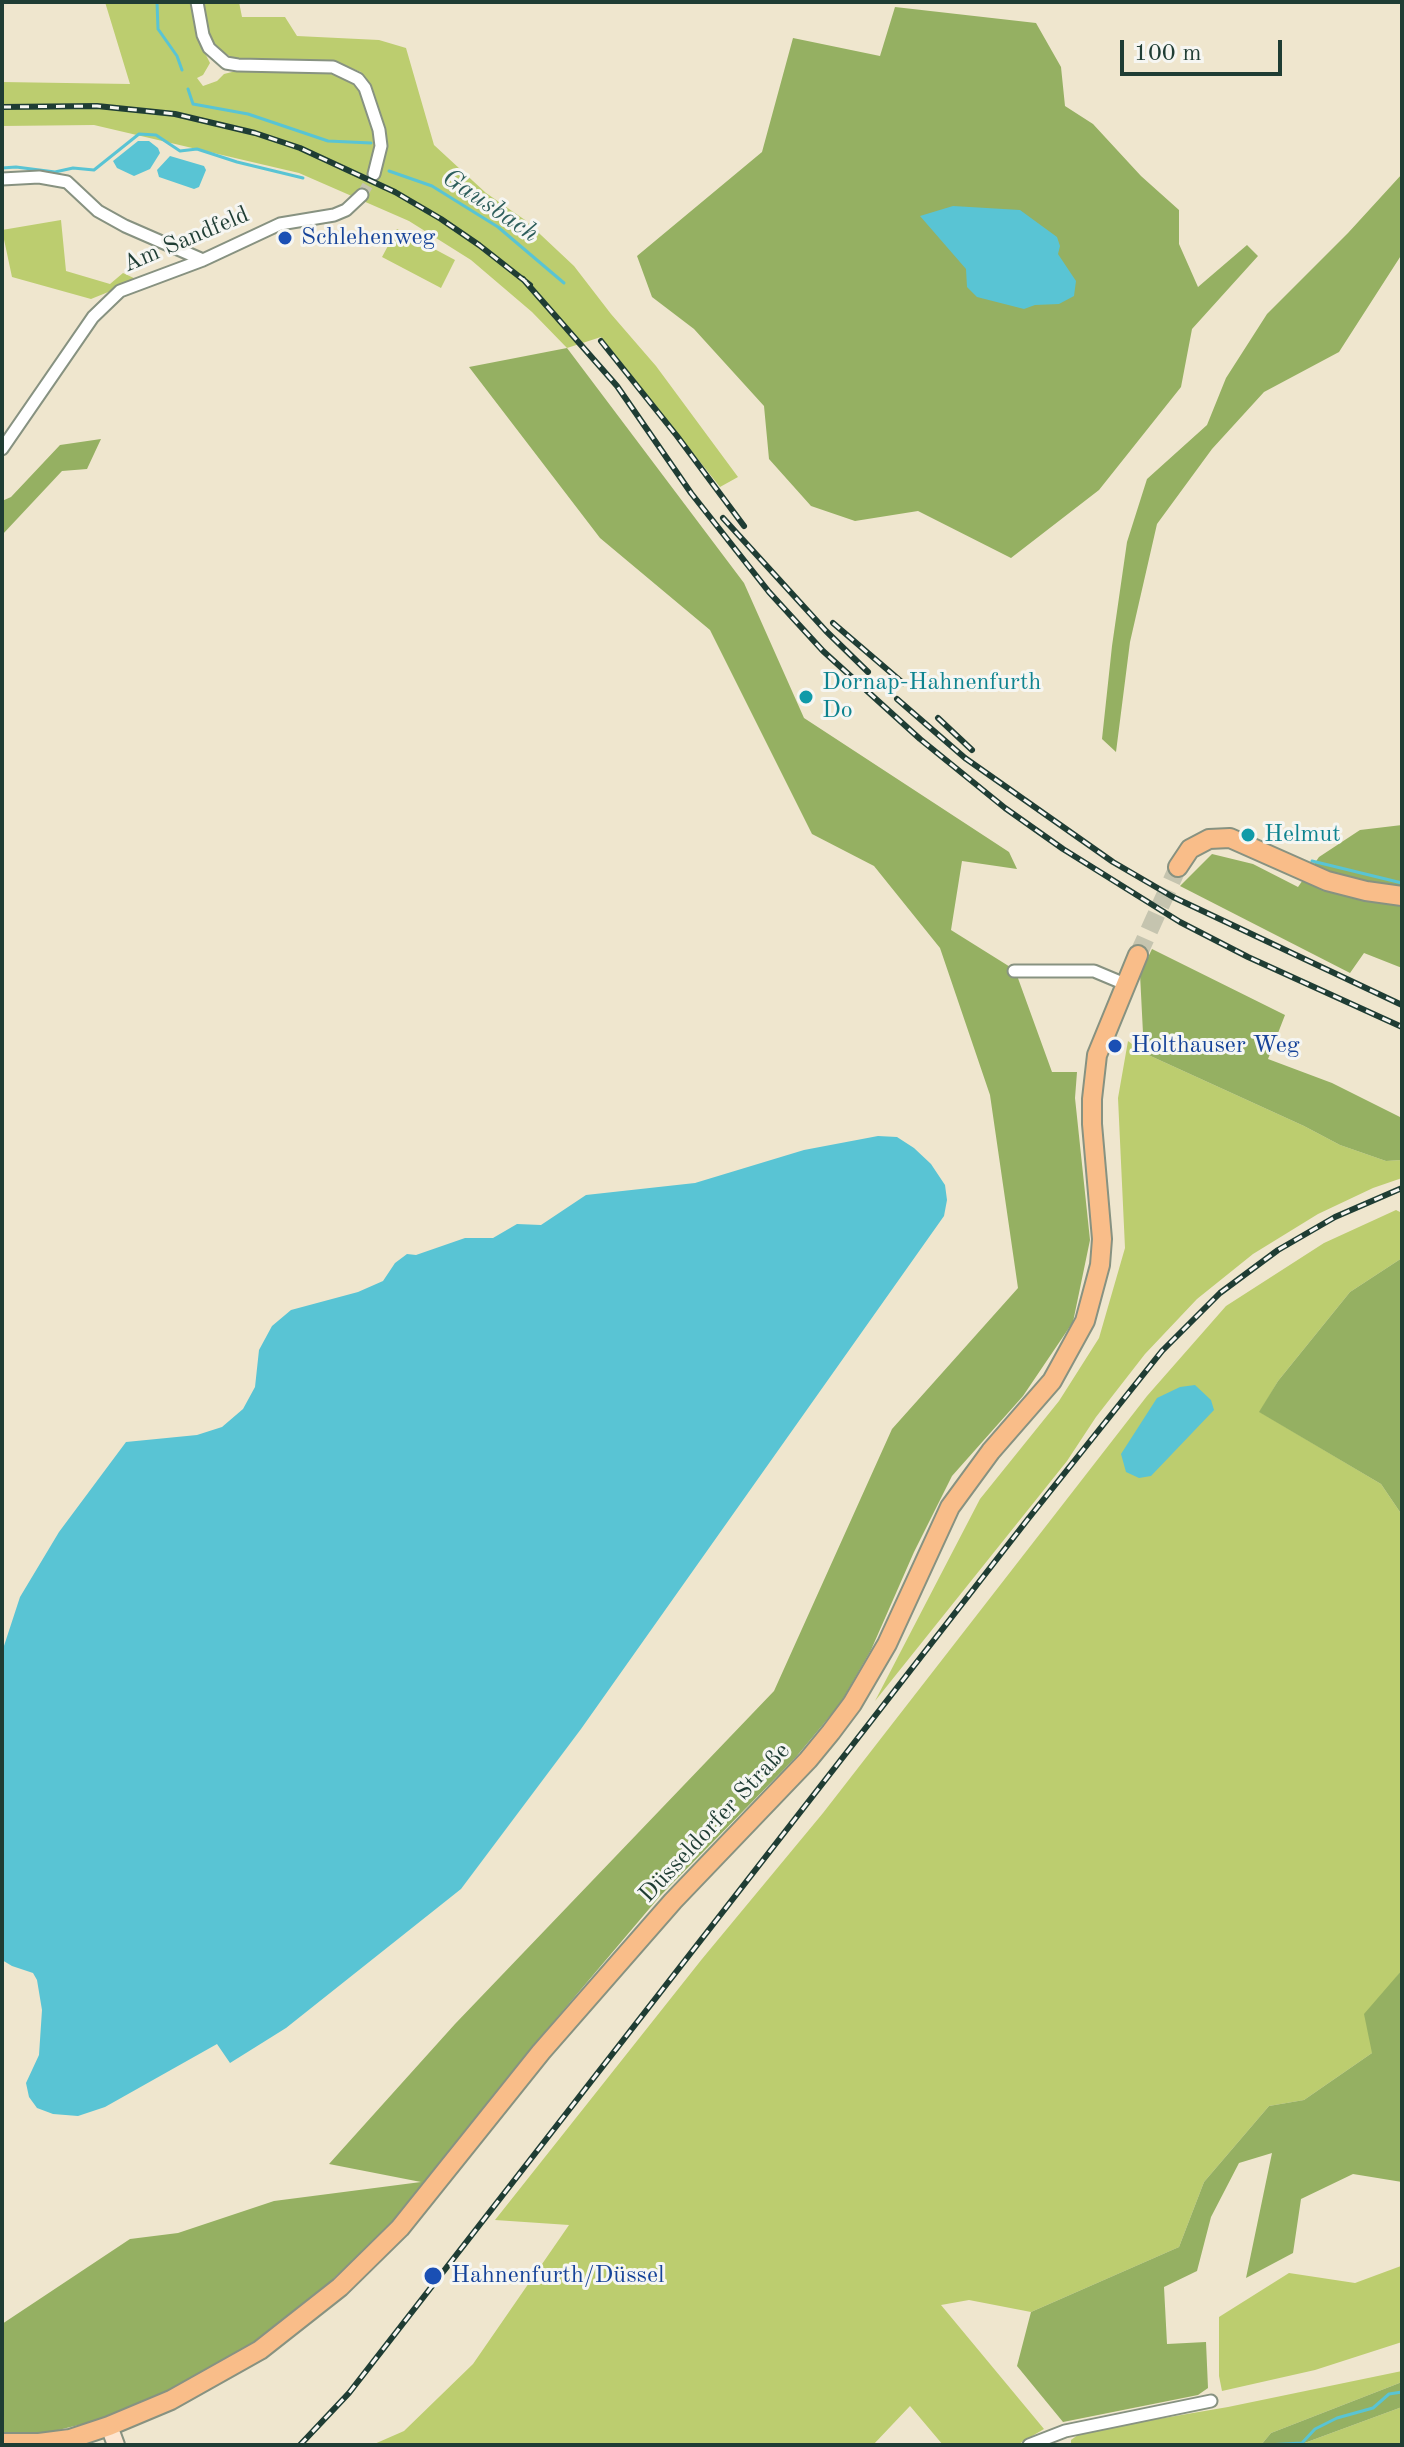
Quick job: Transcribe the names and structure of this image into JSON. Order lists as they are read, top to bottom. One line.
{"streets":{"main road":["Düsseldorfer Straße"],"street":["Am Sandfeld"]},"water":["Gausbach"],"places":["Schlehenweg","Dornap-Hahnenfurth Do","Helmut","Holthauser Weg","Hahnenfurth/Düssel"],"scale_bar":"100 m"}
